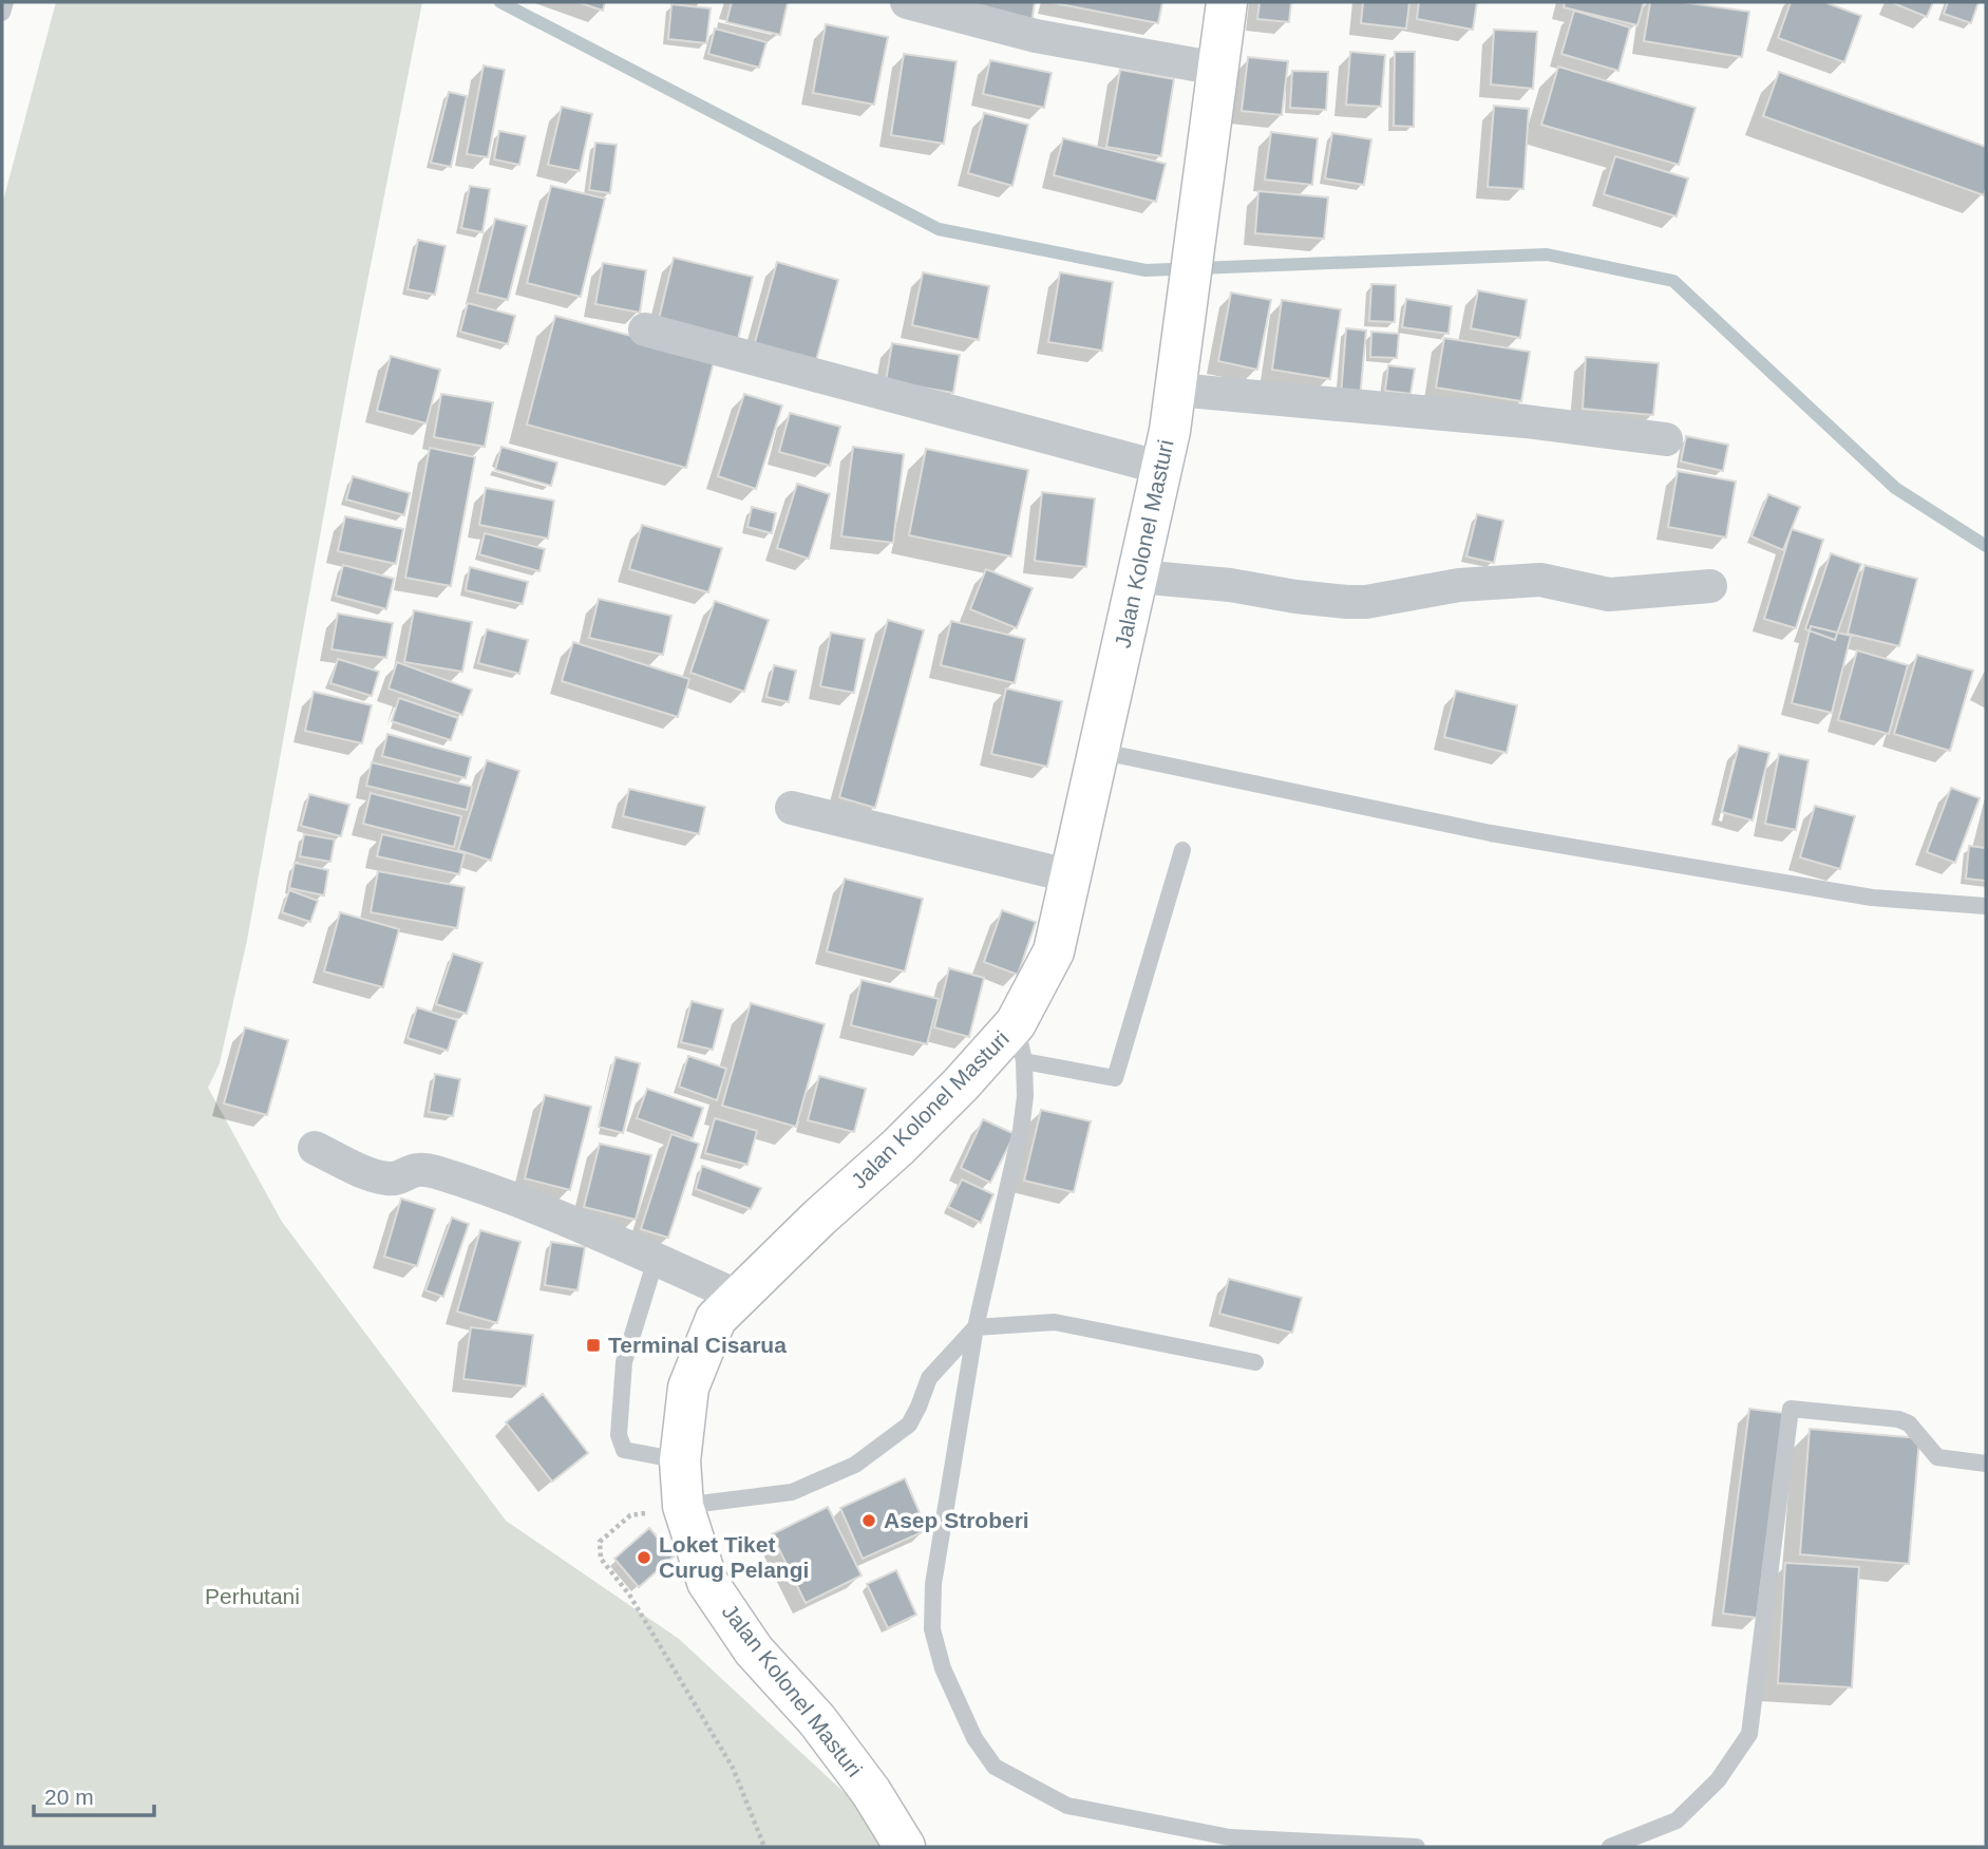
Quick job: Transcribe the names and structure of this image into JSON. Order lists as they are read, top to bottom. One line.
{"streets":{"main road":["Jalan Kolonel Masturi"]},"parks":["Perhutani"],"places":{"transit":["Terminal Cisarua"],"other":["Asep Stroberi","Loket Tiket Curug Pelangi"]},"scale_bar":"20 m"}
